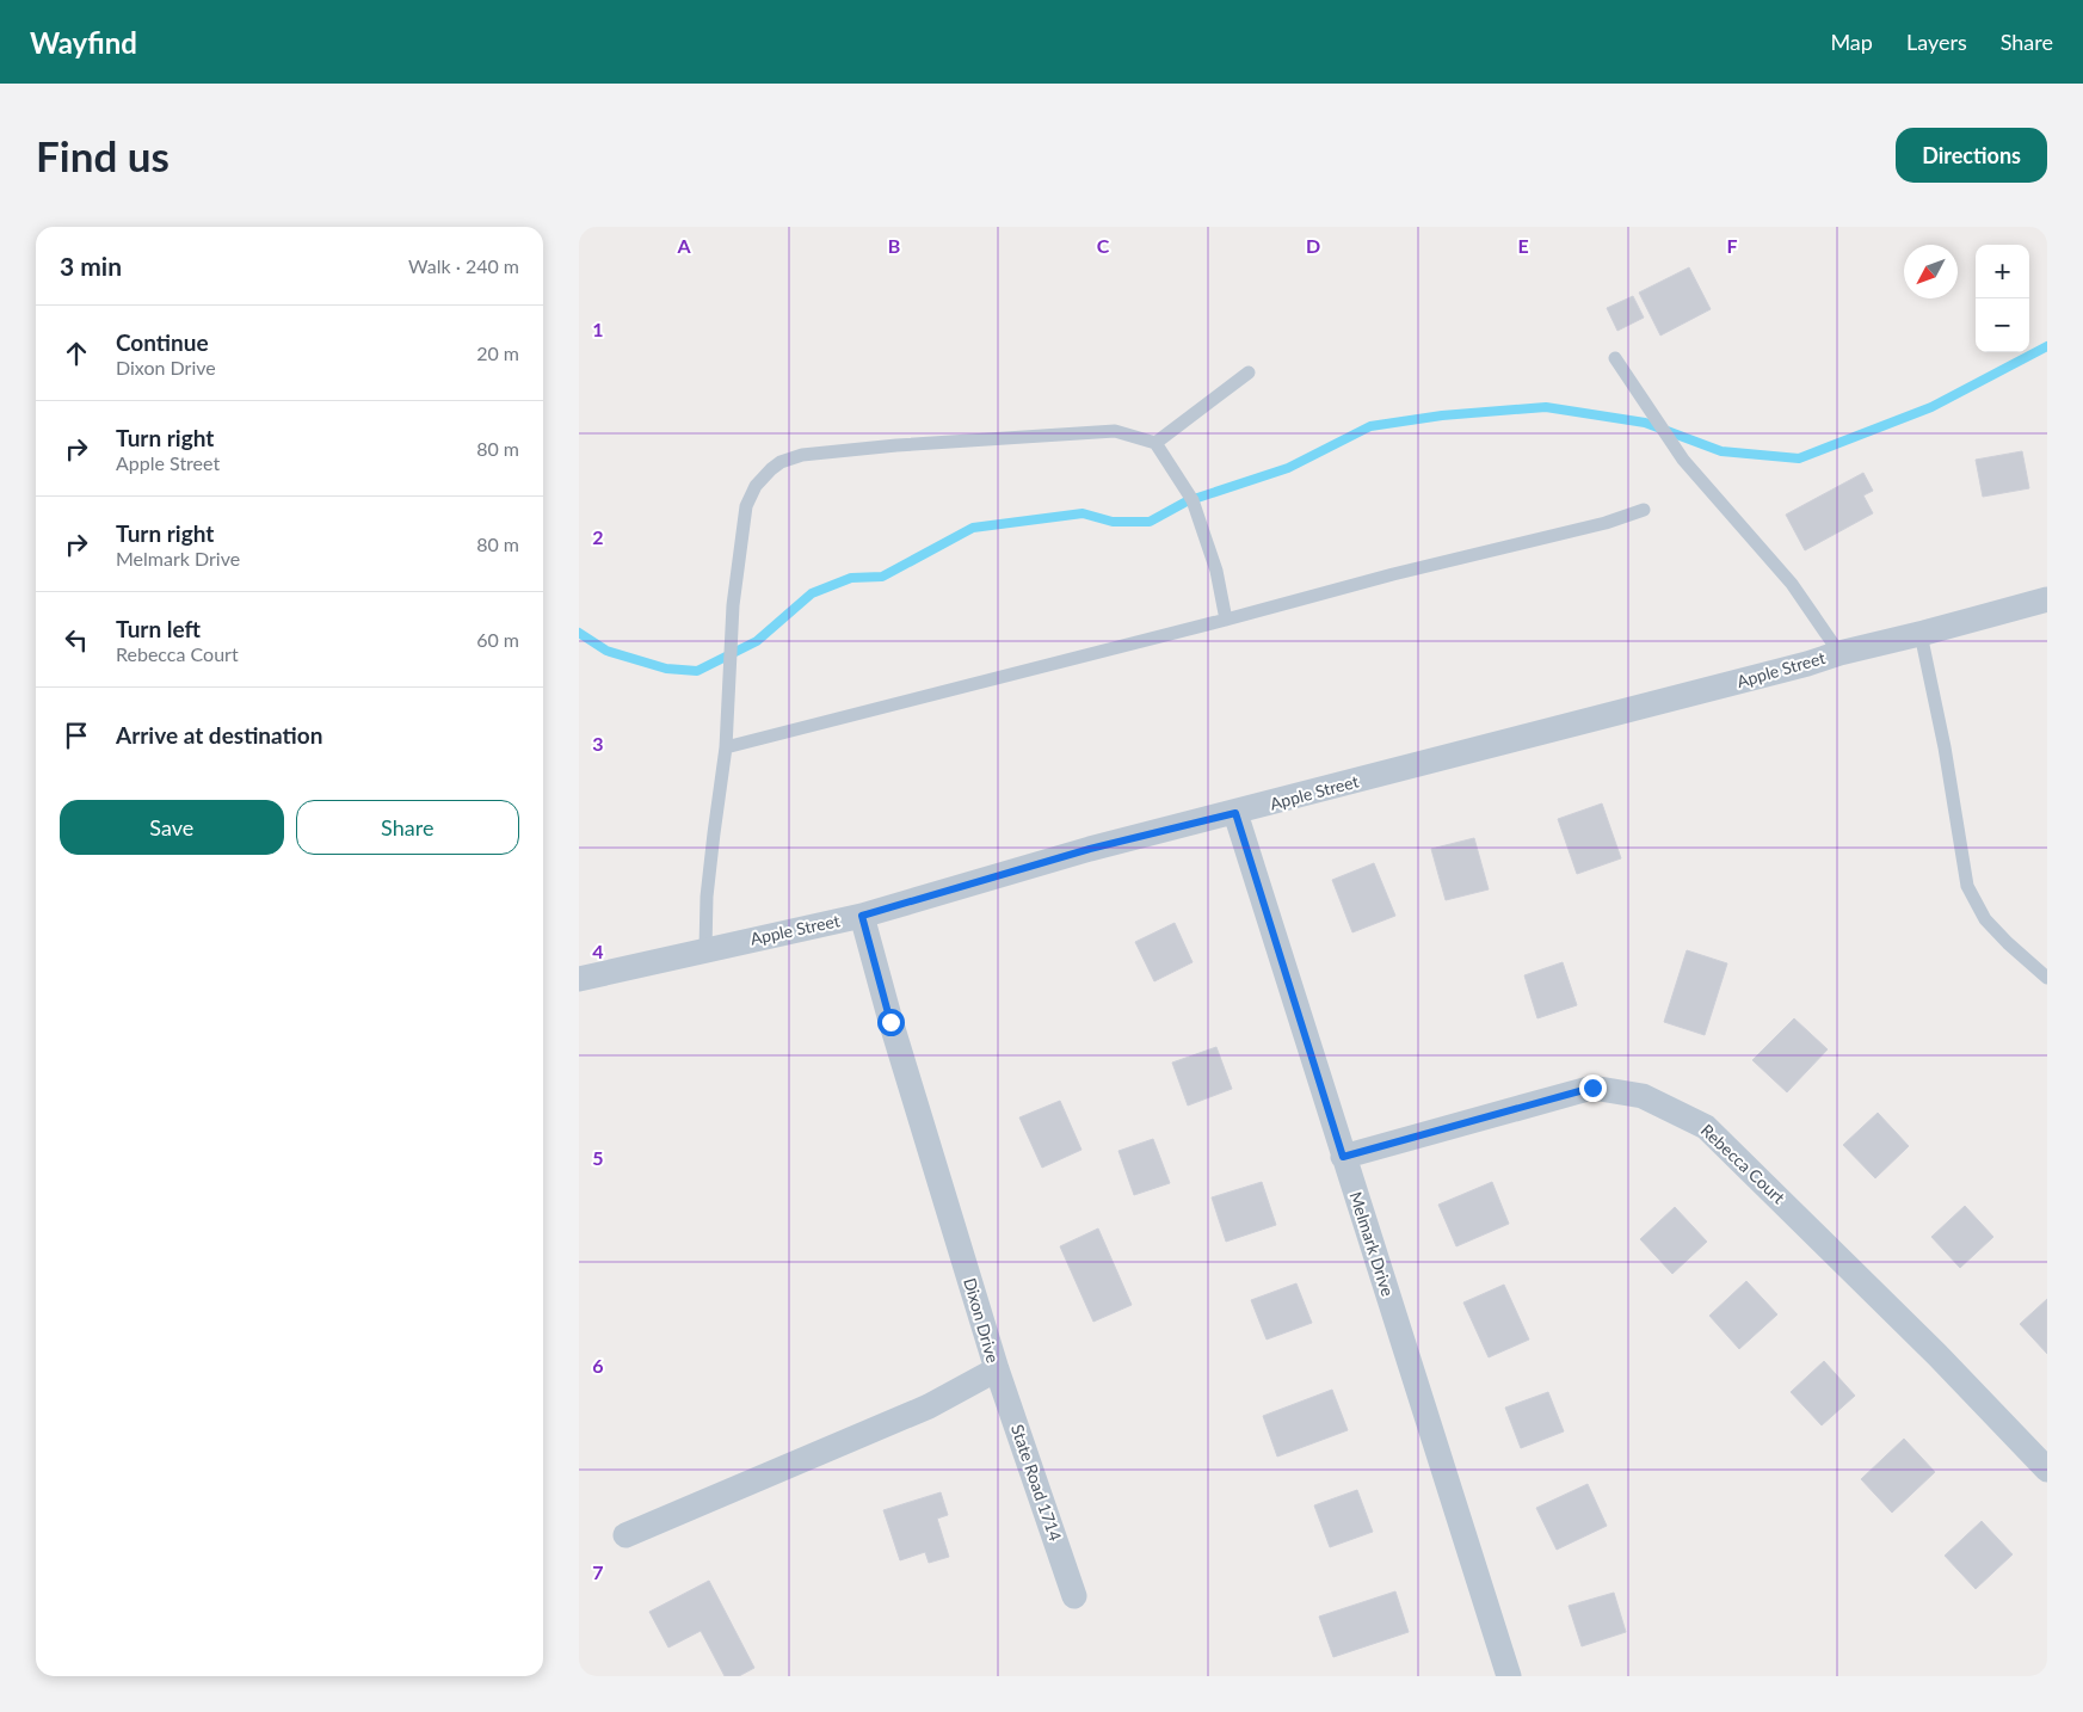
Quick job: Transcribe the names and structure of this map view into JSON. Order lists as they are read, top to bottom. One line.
{"streets":{"street":["Apple Street","Rebecca Court","Melmark Drive","Dixon Drive","State Road 1714"]},"crossings":[["Apple Street","Melmark Drive"],["Apple Street","Dixon Drive"],["Rebecca Court","Melmark Drive"],["Dixon Drive","State Road 1714"]],"north":"bottom left","page":{"header":"Wayfind","nav":["Map","Layers","Share"],"buttons":["Directions",["Save","Share"]],"title":"Find us","heading":["3 min","Walk · 240 m"],"map_buttons":["+","−"],"list":[["Continue","Dixon Drive","20 m"],["Turn right","Apple Street","80 m"],["Turn right","Melmark Drive","80 m"],["Turn left","Rebecca Court","60 m"],"Arrive at destination"]},"grid":{"columns":["A","B","C","D","E","F"],"rows":["1","2","3","4","5","6","7"]}}
